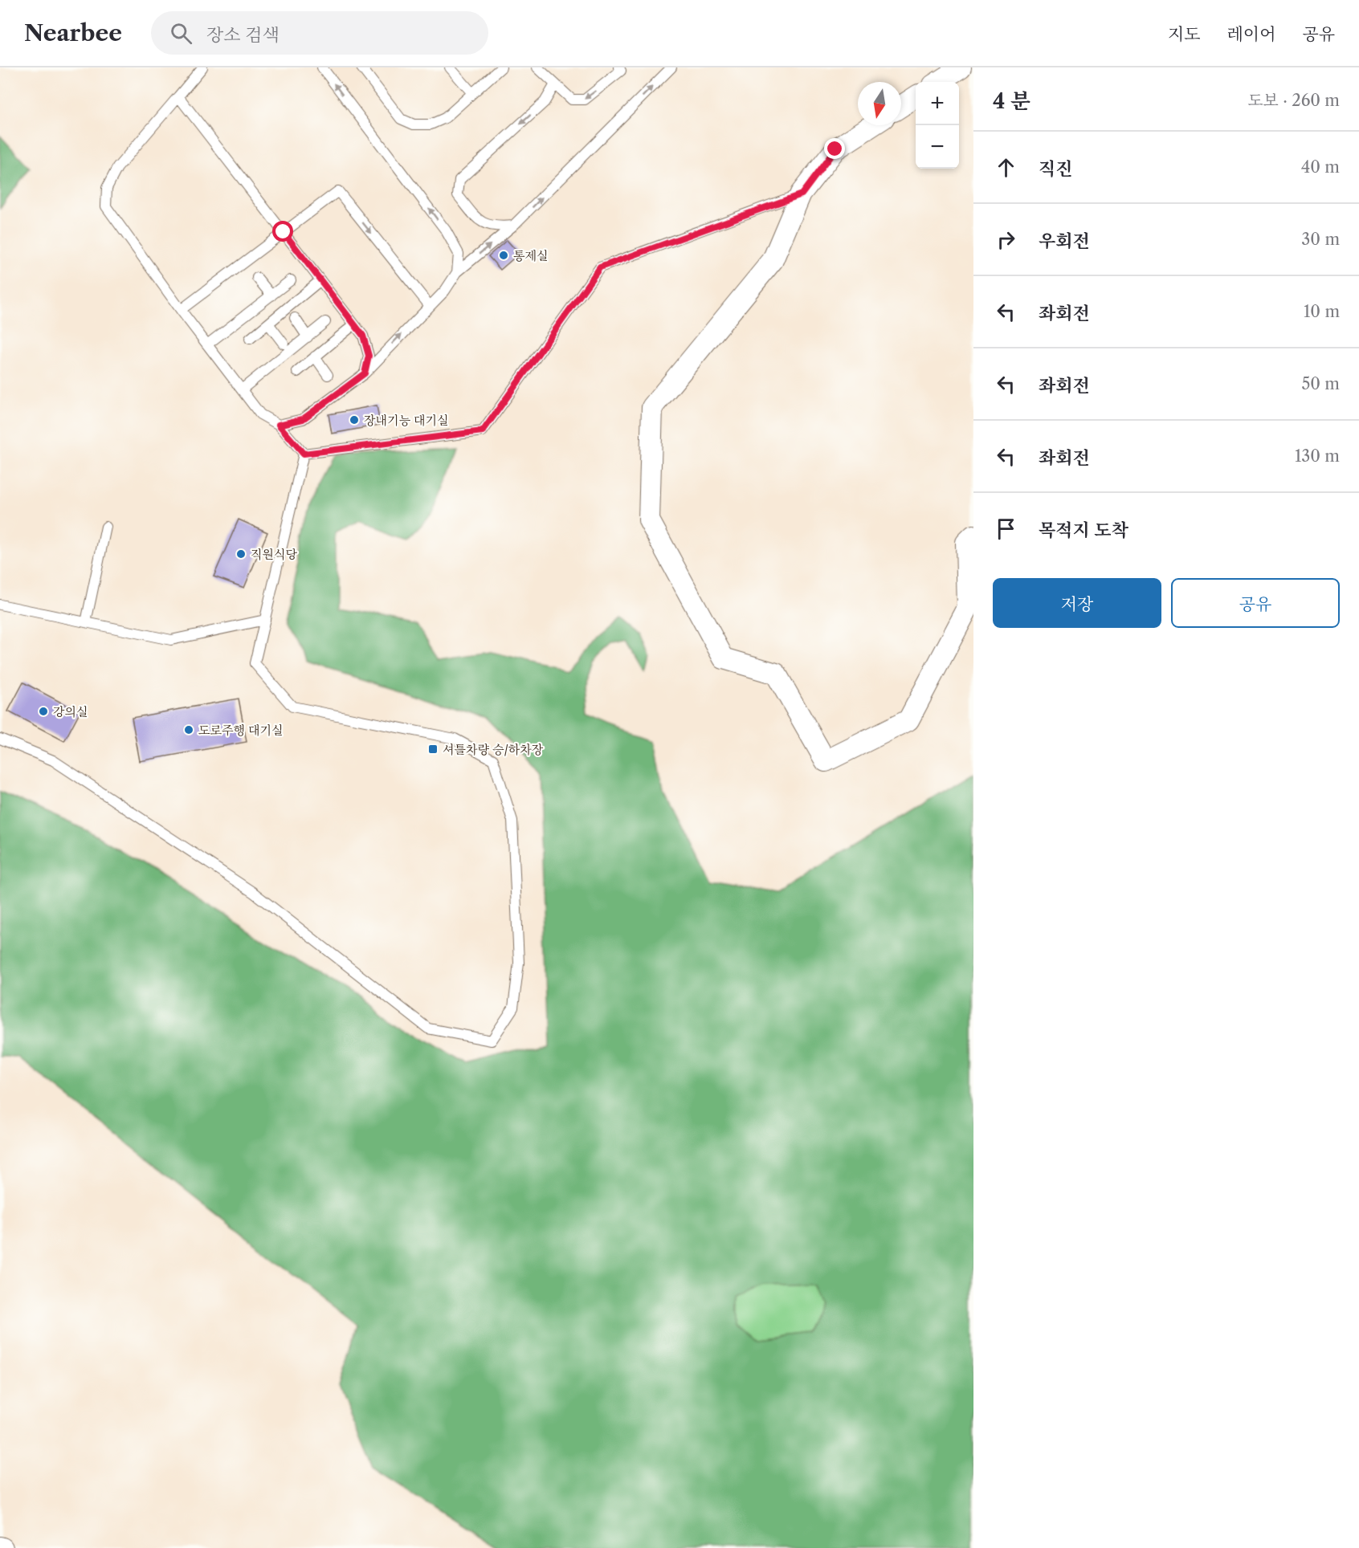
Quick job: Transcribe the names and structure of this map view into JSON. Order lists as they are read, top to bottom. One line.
{"places":{"other":["통제실","장내기능 대기실","직원식당","강의실","도로주행 대기실"],"transit":["셔틀차량 승/하차장"]},"north":"bottom","page":{"header":"Nearbee","search":"장소 검색","nav":["지도","레이어","공유"],"heading":["4 분","도보 · 260 m"],"map_buttons":["+","−"],"list":[["직진","40 m"],["우회전","30 m"],["좌회전","10 m"],["좌회전","50 m"],["좌회전","130 m"],"목적지 도착"],"buttons":["저장","공유"]}}
